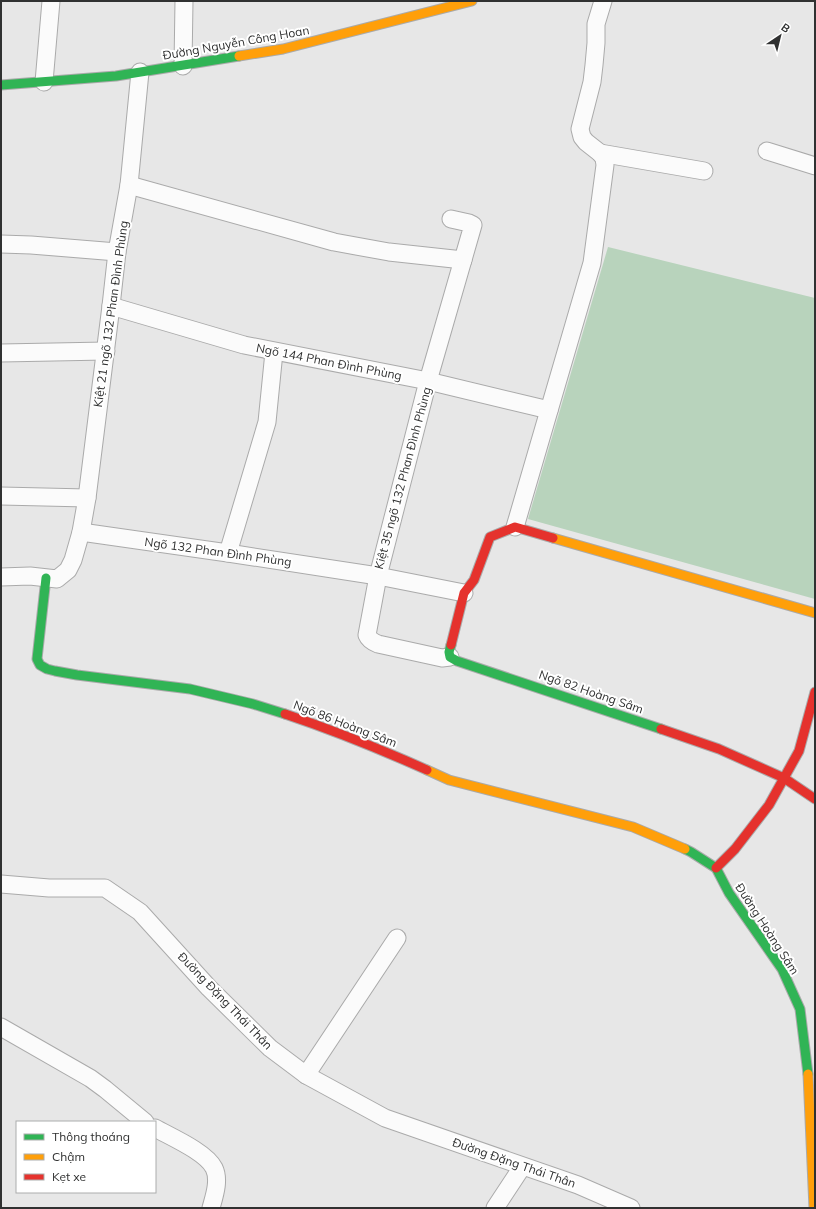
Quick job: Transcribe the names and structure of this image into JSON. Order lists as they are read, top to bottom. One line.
{"streets":{"street":["Đường Nguyễn Công Hoan","Kiệt 21 ngõ 132 Phan Đình Phùng","Ngõ 144 Phan Đình Phùng","Kiệt 35 ngõ 132 Phan Đình Phùng","Ngõ 132 Phan Đình Phùng","Ngõ 82 Hoàng Sâm","Ngõ 86 Hoàng Sâm","Đường Hoàng Sâm","Đường Đặng Thái Thân"]},"crossings":[["Đường Nguyễn Công Hoan","Kiệt 21 ngõ 132 Phan Đình Phùng"],["Kiệt 21 ngõ 132 Phan Đình Phùng","Ngõ 144 Phan Đình Phùng"],["Kiệt 21 ngõ 132 Phan Đình Phùng","Ngõ 132 Phan Đình Phùng"],["Ngõ 144 Phan Đình Phùng","Kiệt 35 ngõ 132 Phan Đình Phùng"],["Kiệt 35 ngõ 132 Phan Đình Phùng","Ngõ 132 Phan Đình Phùng"],["Kiệt 35 ngõ 132 Phan Đình Phùng","Ngõ 82 Hoàng Sâm"],["Ngõ 86 Hoàng Sâm","Đường Hoàng Sâm"]],"legend":["Thông thoáng","Chậm","Kẹt xe"],"north":"top right"}
